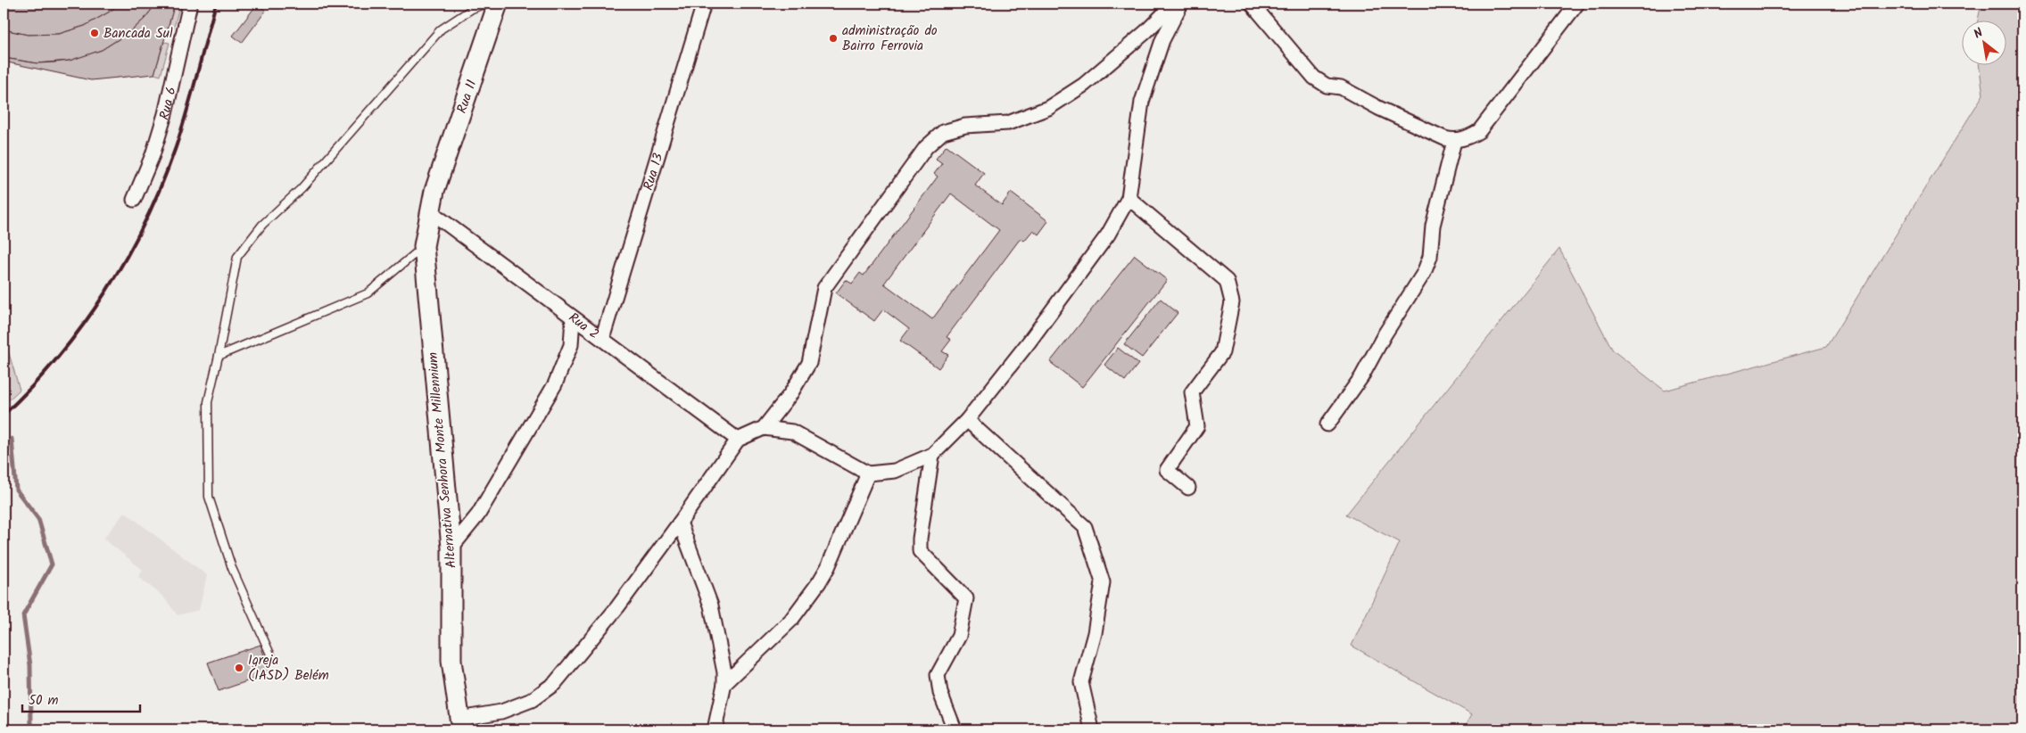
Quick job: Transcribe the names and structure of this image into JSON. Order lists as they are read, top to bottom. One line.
{"streets":{"street":["Rua 11","Rua 6","Rua 13","Rua 2","Alternativa Senhora Monte Millennium"]},"crossings":[["Rua 11","Alternativa Senhora Monte Millennium"],["Rua 13","Rua 2"],["Rua 2","Alternativa Senhora Monte Millennium"]],"places":["Bancada Sul","administração do Bairro Ferrovia","Igreja (IASD) Belém"],"scale_bar":"50 m","north":"top left"}
